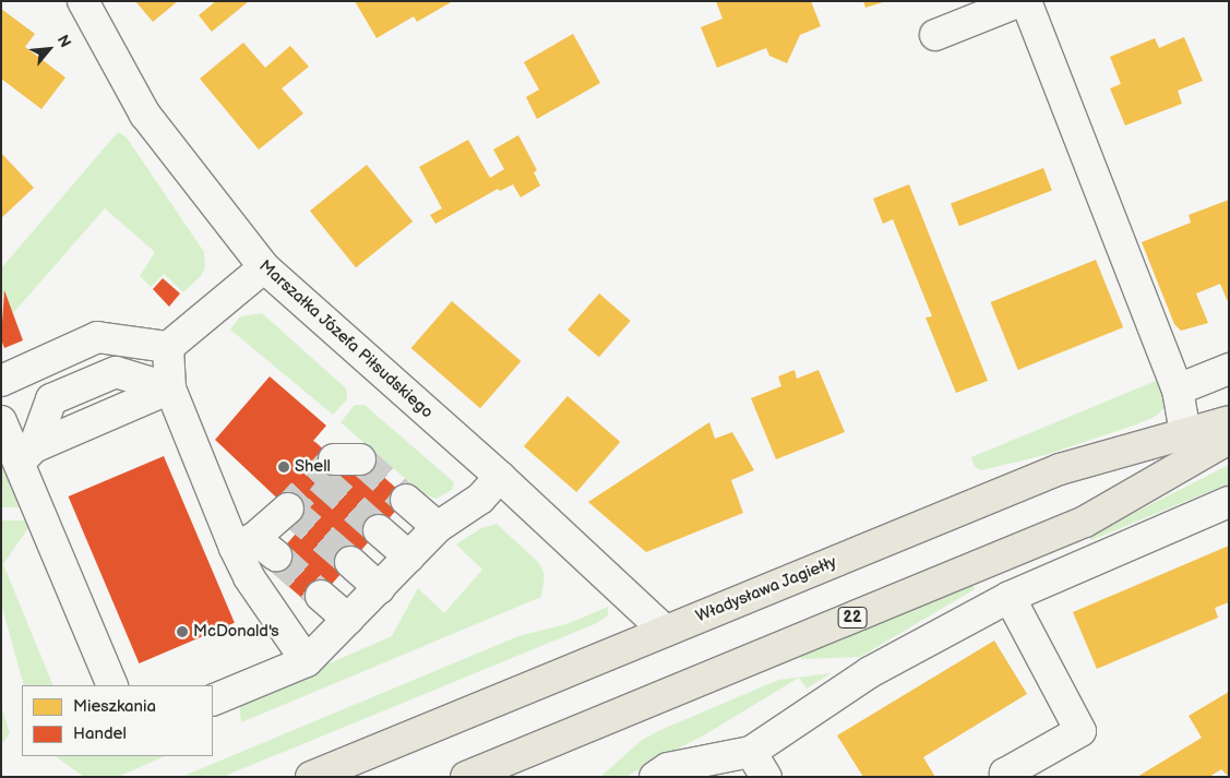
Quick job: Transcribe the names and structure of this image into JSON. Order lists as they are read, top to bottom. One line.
{"streets":{"main road":["Władysława Jagiełły","22"],"street":["Marszałka Józefa Piłsudskiego"]},"crossings":[["Marszałka Józefa Piłsudskiego","Władysława Jagiełły"]],"places":["Shell","McDonald's"],"legend":["Mieszkania","Handel"],"north":"top right"}
